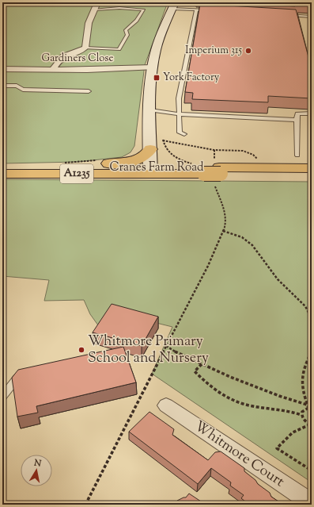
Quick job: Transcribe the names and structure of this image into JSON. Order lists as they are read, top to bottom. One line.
{"streets":{"main road":["Cranes Farm Road","A1235"],"street":["Gardiners Close","Whitmore Court"]},"crossings":[["Cranes Farm Road","A1235"]],"places":{"other":["Imperium 315","Whitmore Primary School and Nursery"],"transit":["York Factory"]},"north":"top"}
